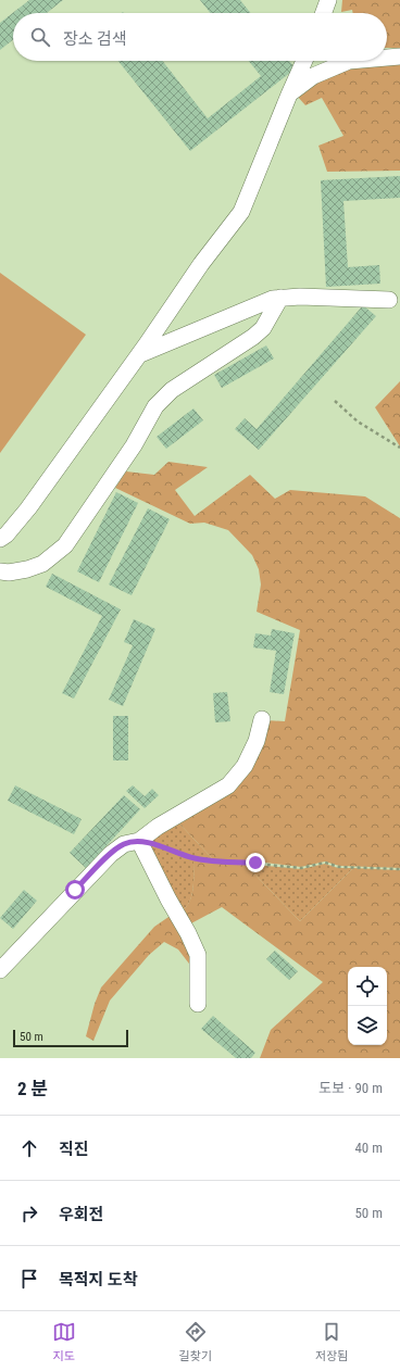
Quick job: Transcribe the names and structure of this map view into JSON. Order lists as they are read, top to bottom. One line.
{"scale_bar":"50 m","page":{"search":"장소 검색","scale":"50 m","heading":["2 분","도보 · 90 m"],"list":[["직진","40 m"],["우회전","50 m"],"목적지 도착"],"nav":["지도","길찾기","저장됨"]}}
